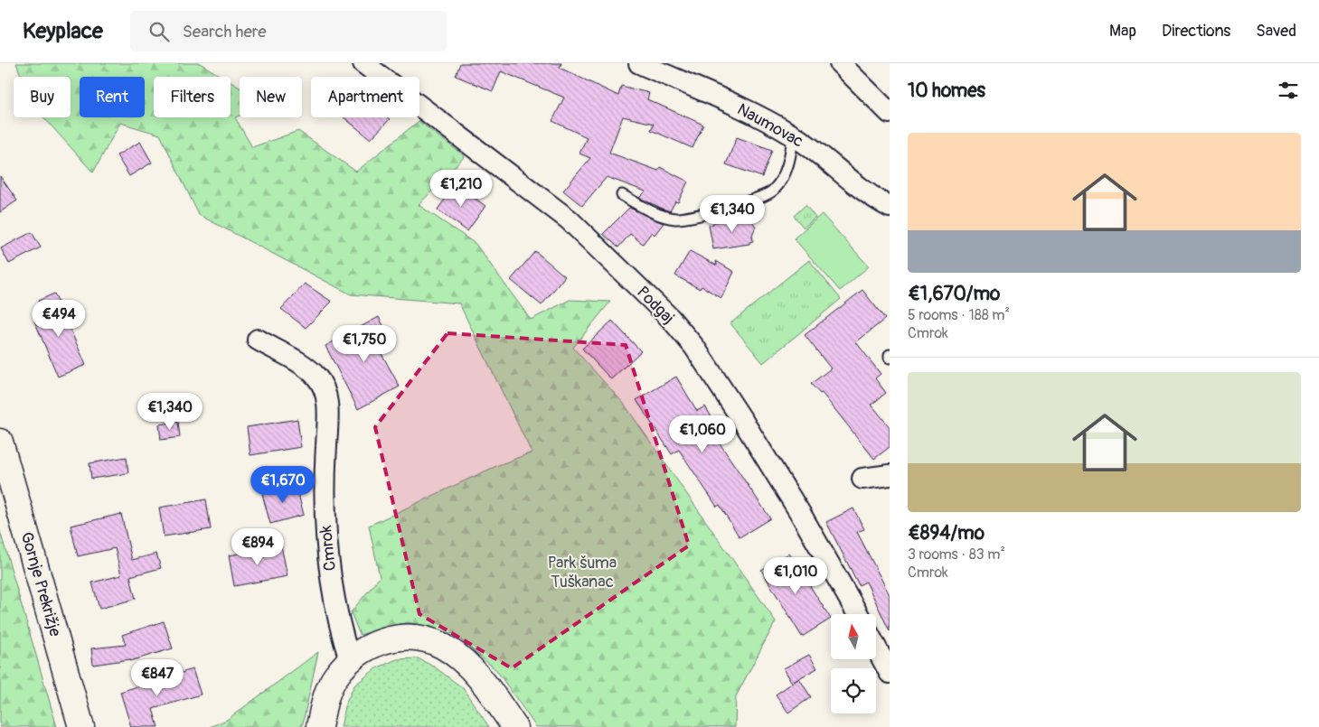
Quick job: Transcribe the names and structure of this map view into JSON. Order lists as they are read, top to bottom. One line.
{"streets":{"street":["Naumovac","Podgaj","Cmrok","Gornje Prekrižje"]},"parks":["Park šuma Tuškanac"],"north":"top","page":{"header":"Keyplace","search":"Search here","nav":["Map","Directions","Saved"],"heading":"10 homes","chip":["Buy","Rent","Filters","New","Apartment"],"list":[{"name":"€1,670/mo","note":"5 rooms · 188 m² · Cmrok"},{"name":"€894/mo","note":"3 rooms · 83 m² · Cmrok"}],"price":["€1,210","€1,340","€494","€1,750","€1,340","€1,060","€1,670","€894","€1,010","€847"]}}
